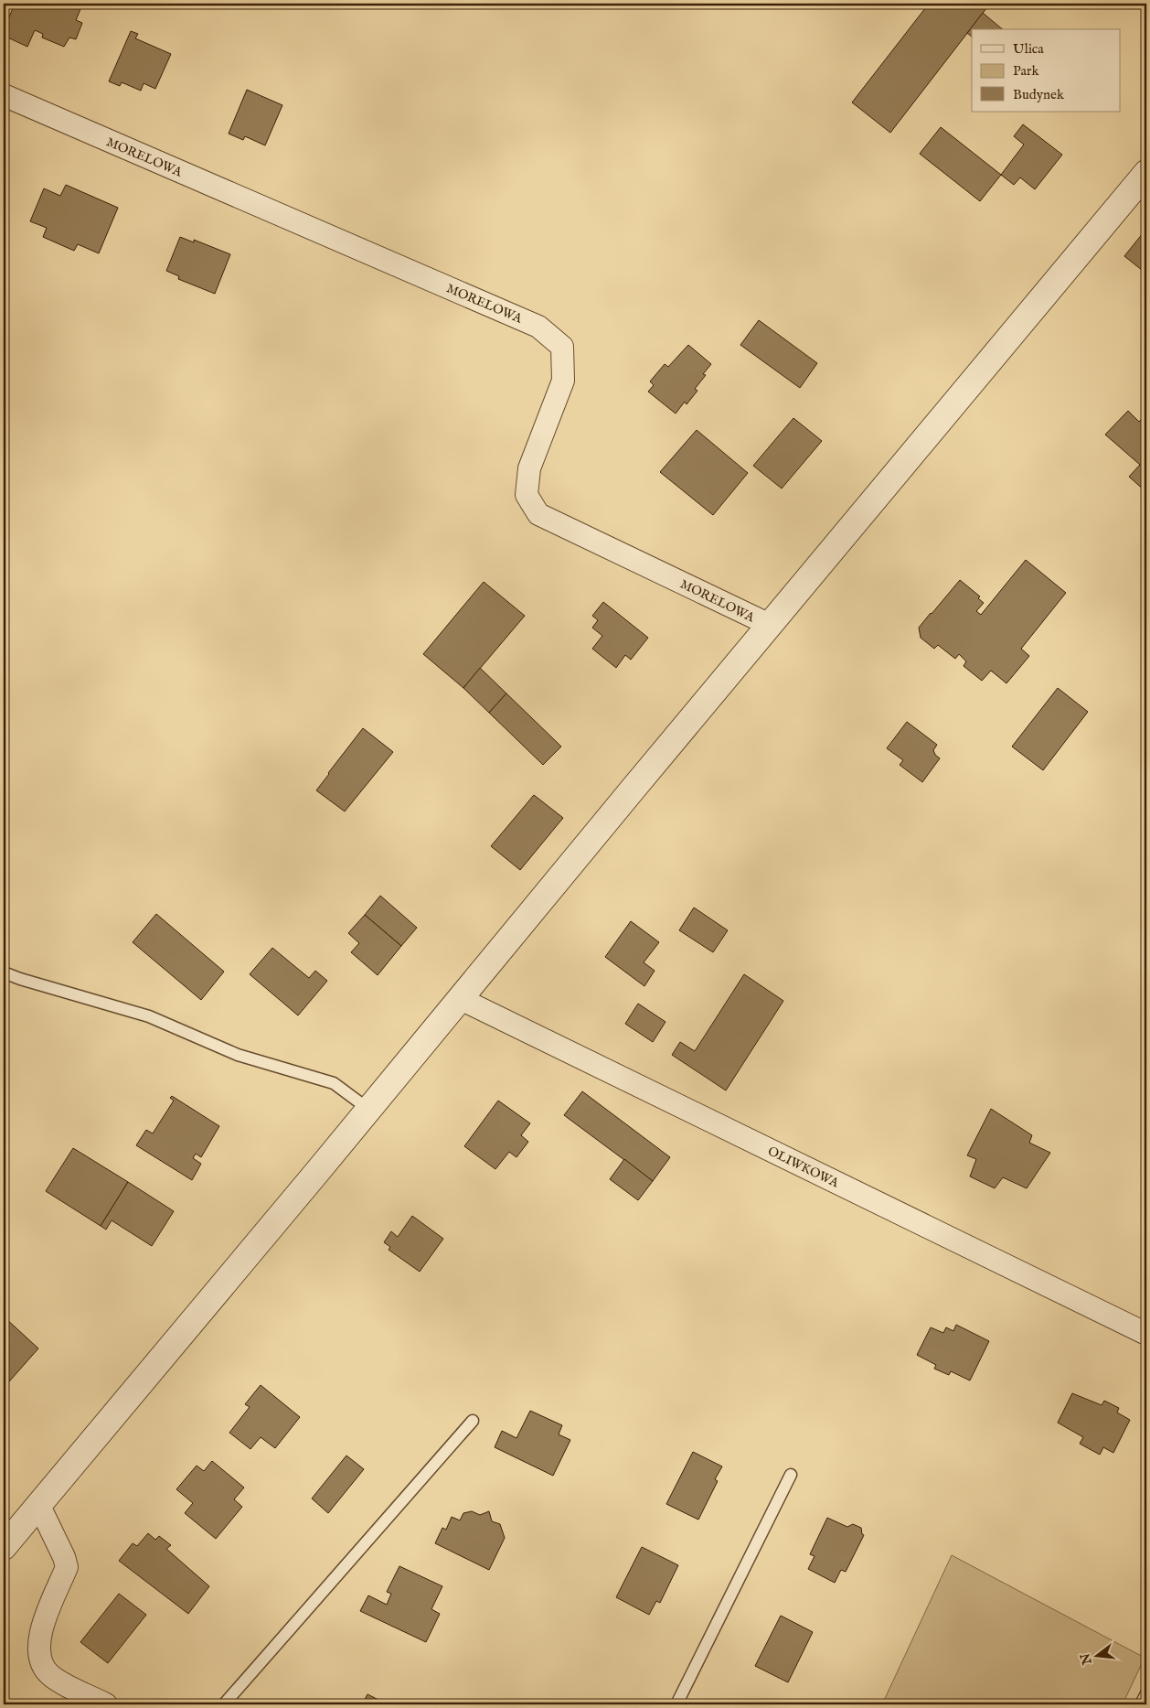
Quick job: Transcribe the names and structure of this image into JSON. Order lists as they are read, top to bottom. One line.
{"streets":{"street":["MORELOWA","OLIWKOWA"]},"legend":["Ulica","Park","Budynek"],"north":"left"}
